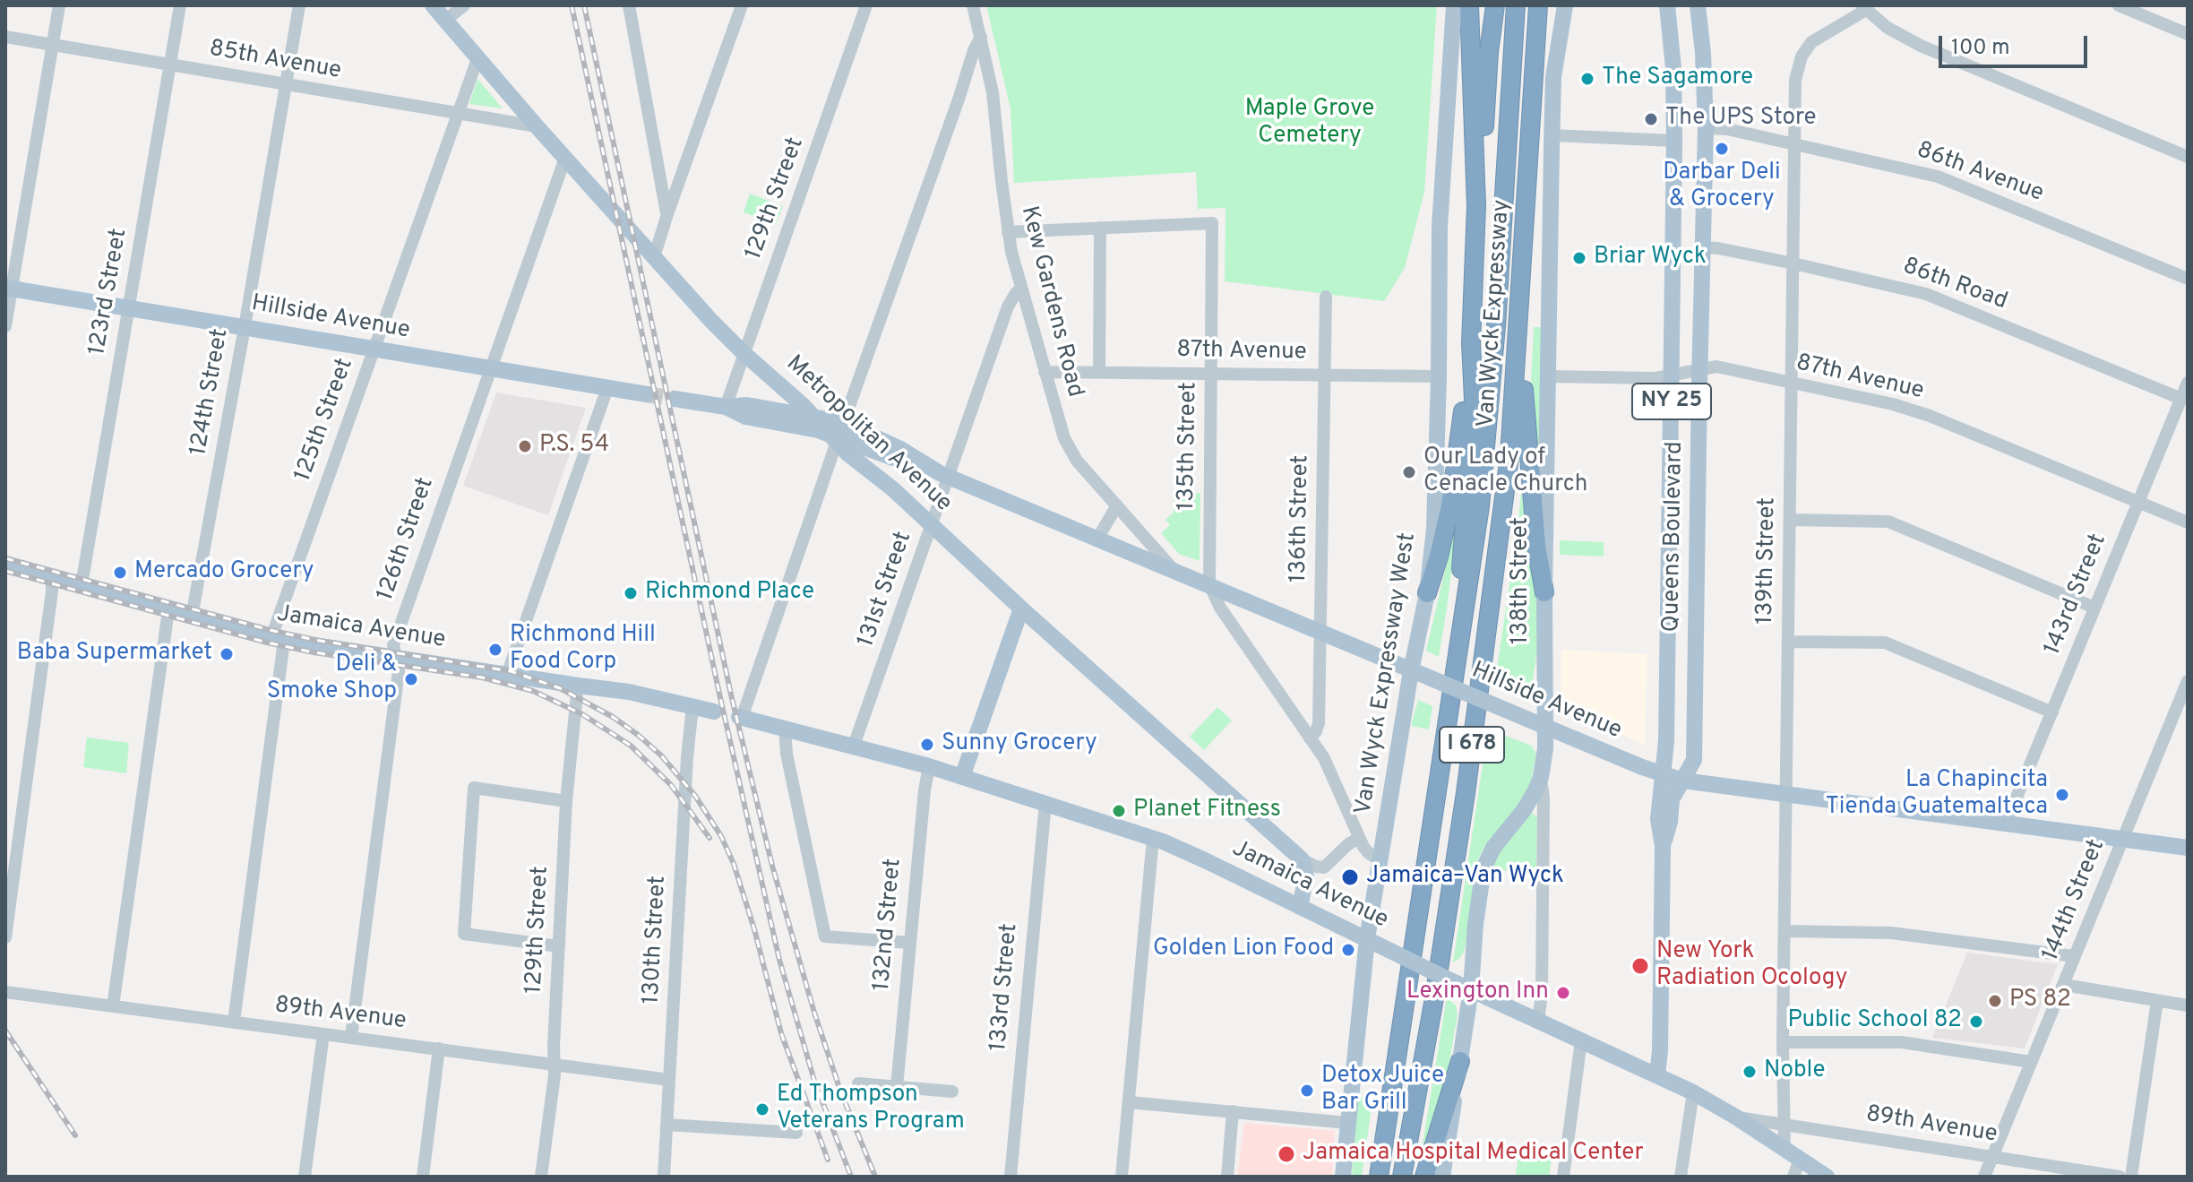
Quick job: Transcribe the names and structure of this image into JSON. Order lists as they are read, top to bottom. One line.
{"streets":{"highway":["Van Wyck Expressway","I 678"],"main road":["Hillside Avenue","NY 25","Metropolitan Avenue","Queens Boulevard","138th Street","Jamaica Avenue","Van Wyck Expressway West"],"street":["85th Avenue","86th Avenue","129th Street","86th Road","123rd Street","Kew Gardens Road","87th Avenue","124th Street","125th Street","135th Street","136th Street","126th Street","139th Street","131st Street","143rd Street","144th Street","132nd Street","130th Street","133rd Street","89th Avenue"]},"crossings":[["85th Avenue","123rd Street"],["85th Avenue","124th Street"],["85th Avenue","125th Street"],["85th Avenue","Metropolitan Avenue"],["86th Avenue","Queens Boulevard"],["86th Avenue","139th Street"],["129th Street","Hillside Avenue"],["129th Street","Metropolitan Avenue"],["129th Street","Jamaica Avenue"],["129th Street","89th Avenue"],["86th Road","Queens Boulevard"],["86th Road","139th Street"],["86th Road","143rd Street"],["123rd Street","Hillside Avenue"],["123rd Street","Jamaica Avenue"],["Kew Gardens Road","Hillside Avenue"],["Kew Gardens Road","87th Avenue"],["Kew Gardens Road","131st Street"],["Hillside Avenue","124th Street"],["Hillside Avenue","125th Street"],["Hillside Avenue","Metropolitan Avenue"],["Hillside Avenue","135th Street"],["Hillside Avenue","136th Street"],["Hillside Avenue","Queens Boulevard"],["Hillside Avenue","126th Street"],["Hillside Avenue","139th Street"],["Hillside Avenue","138th Street"],["Hillside Avenue","131st Street"],["Hillside Avenue","143rd Street"],["Hillside Avenue","Van Wyck Expressway West"],["Hillside Avenue","144th Street"],["87th Avenue","135th Street"],["87th Avenue","136th Street"],["87th Avenue","Queens Boulevard"],["87th Avenue","139th Street"],["87th Avenue","138th Street"],["87th Avenue","143rd Street"],["87th Avenue","Van Wyck Expressway West"],["124th Street","Jamaica Avenue"],["125th Street","Metropolitan Avenue"],["125th Street","Jamaica Avenue"],["125th Street","89th Avenue"],["Metropolitan Avenue","126th Street"],["Metropolitan Avenue","131st Street"],["Queens Boulevard","Jamaica Avenue"],["126th Street","Jamaica Avenue"],["126th Street","89th Avenue"],["139th Street","Jamaica Avenue"],["139th Street","89th Avenue"],["131st Street","Jamaica Avenue"],["Jamaica Avenue","Van Wyck Expressway West"],["Jamaica Avenue","132nd Street"],["Jamaica Avenue","130th Street"],["Jamaica Avenue","133rd Street"],["Jamaica Avenue","89th Avenue"],["144th Street","89th Avenue"],["130th Street","89th Avenue"]],"parks":["Maple Grove Cemetery"],"places":["The Sagamore","The UPS Store","Darbar Deli & Grocery","Briar Wyck","P.S. 54","Our Lady of Cenacle Church","Mercado Grocery","Richmond Place","Richmond Hill Food Corp","Baba Supermarket","Deli & Smoke Shop","Sunny Grocery","La Chapincita Tienda Guatemalteca","Planet Fitness","Jamaica–Van Wyck","Golden Lion Food","New York Radiation Ocology","Lexington Inn","PS 82","Public School 82","Noble","Detox Juice Bar Grill","Ed Thompson Veterans Program","Jamaica Hospital Medical Center"],"scale_bar":"100 m"}
